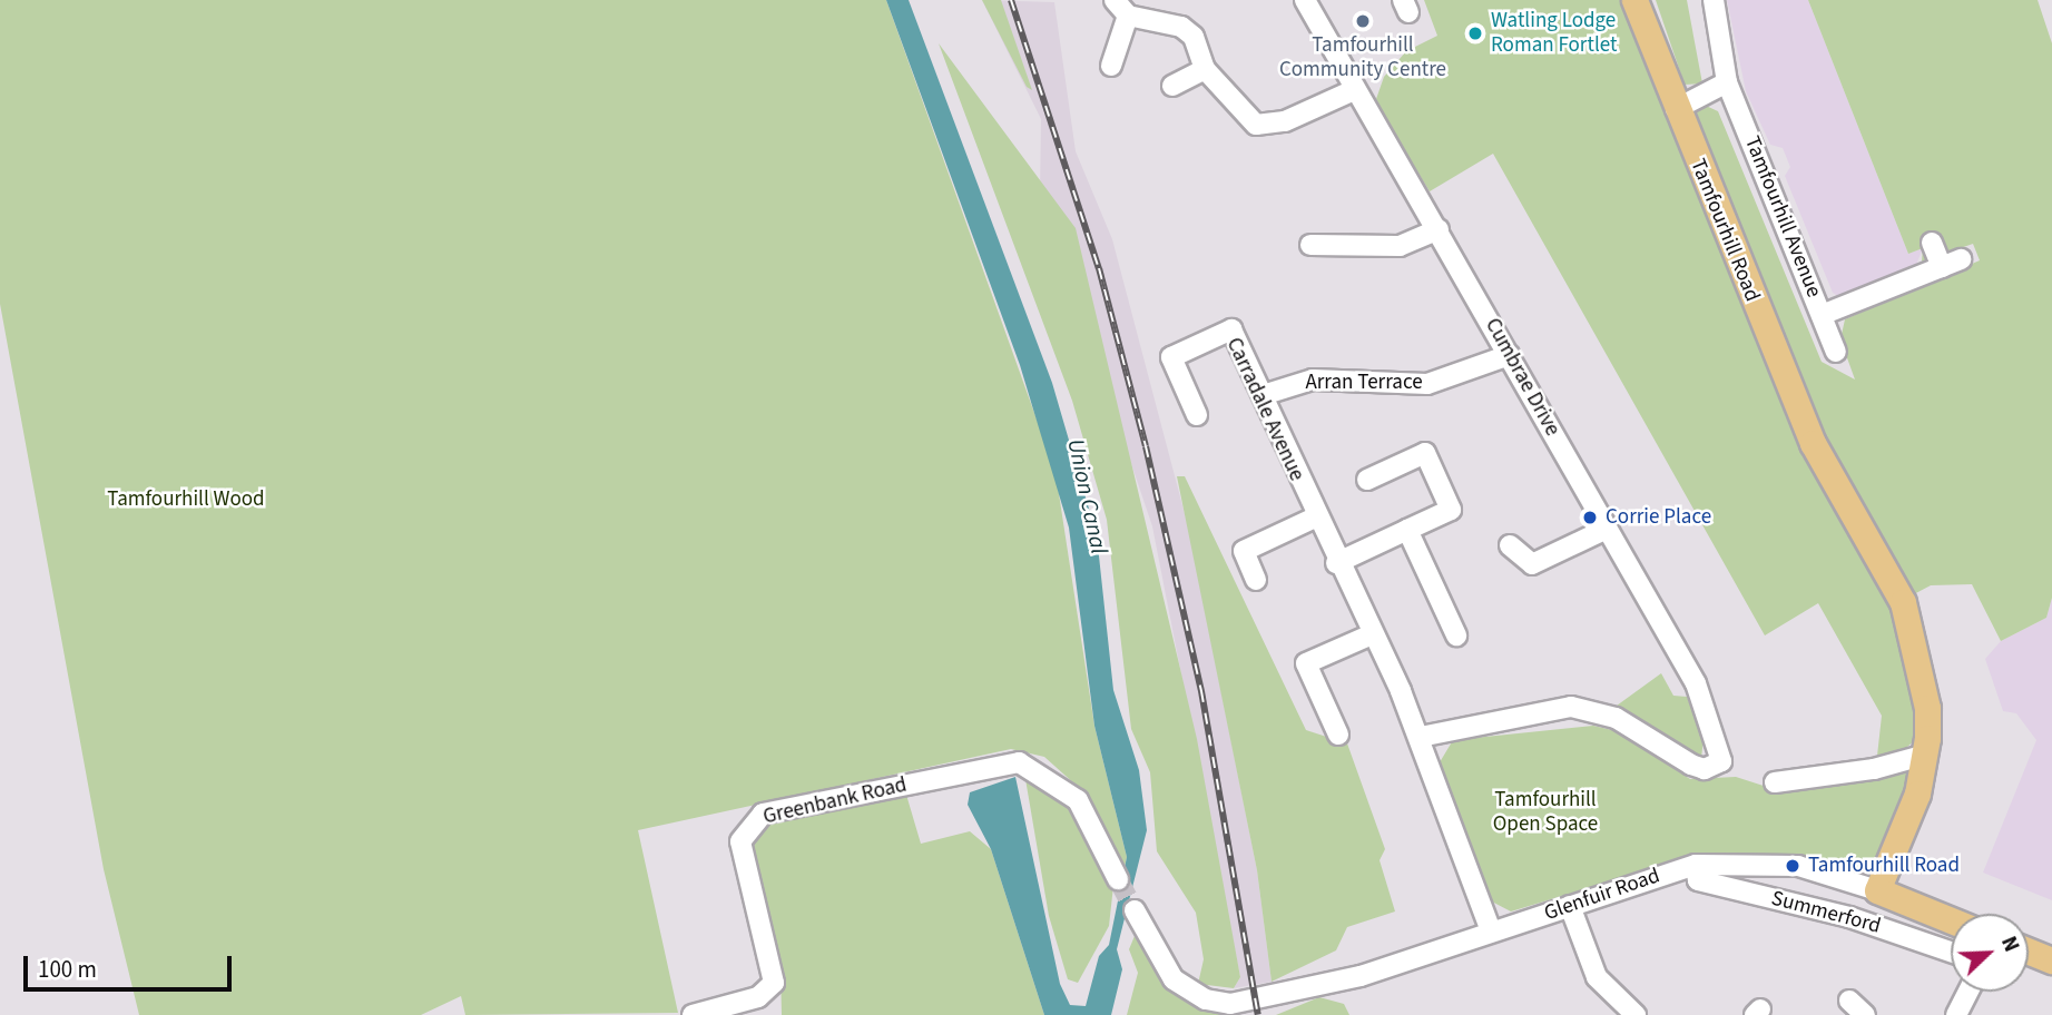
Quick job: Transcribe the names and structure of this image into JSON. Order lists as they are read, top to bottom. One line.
{"streets":{"main road":["Tamfourhill Road","Glenfuir Road"],"street":["Tamfourhill Avenue","Cumbrae Drive","Arran Terrace","Carradale Avenue","Greenbank Road","Summerford"]},"crossings":[["Tamfourhill Road","Glenfuir Road"],["Cumbrae Drive","Arran Terrace"],["Cumbrae Drive","Carradale Avenue"],["Arran Terrace","Carradale Avenue"],["Carradale Avenue","Glenfuir Road"],["Glenfuir Road","Summerford"]],"water":["Union Canal"],"parks":["Tamfourhill Wood","Tamfourhill Open Space"],"places":["Tamfourhill Community Centre","Watling Lodge Roman Fortlet","Corrie Place","Tamfourhill Road"],"scale_bar":"100 m","north":"top right"}
